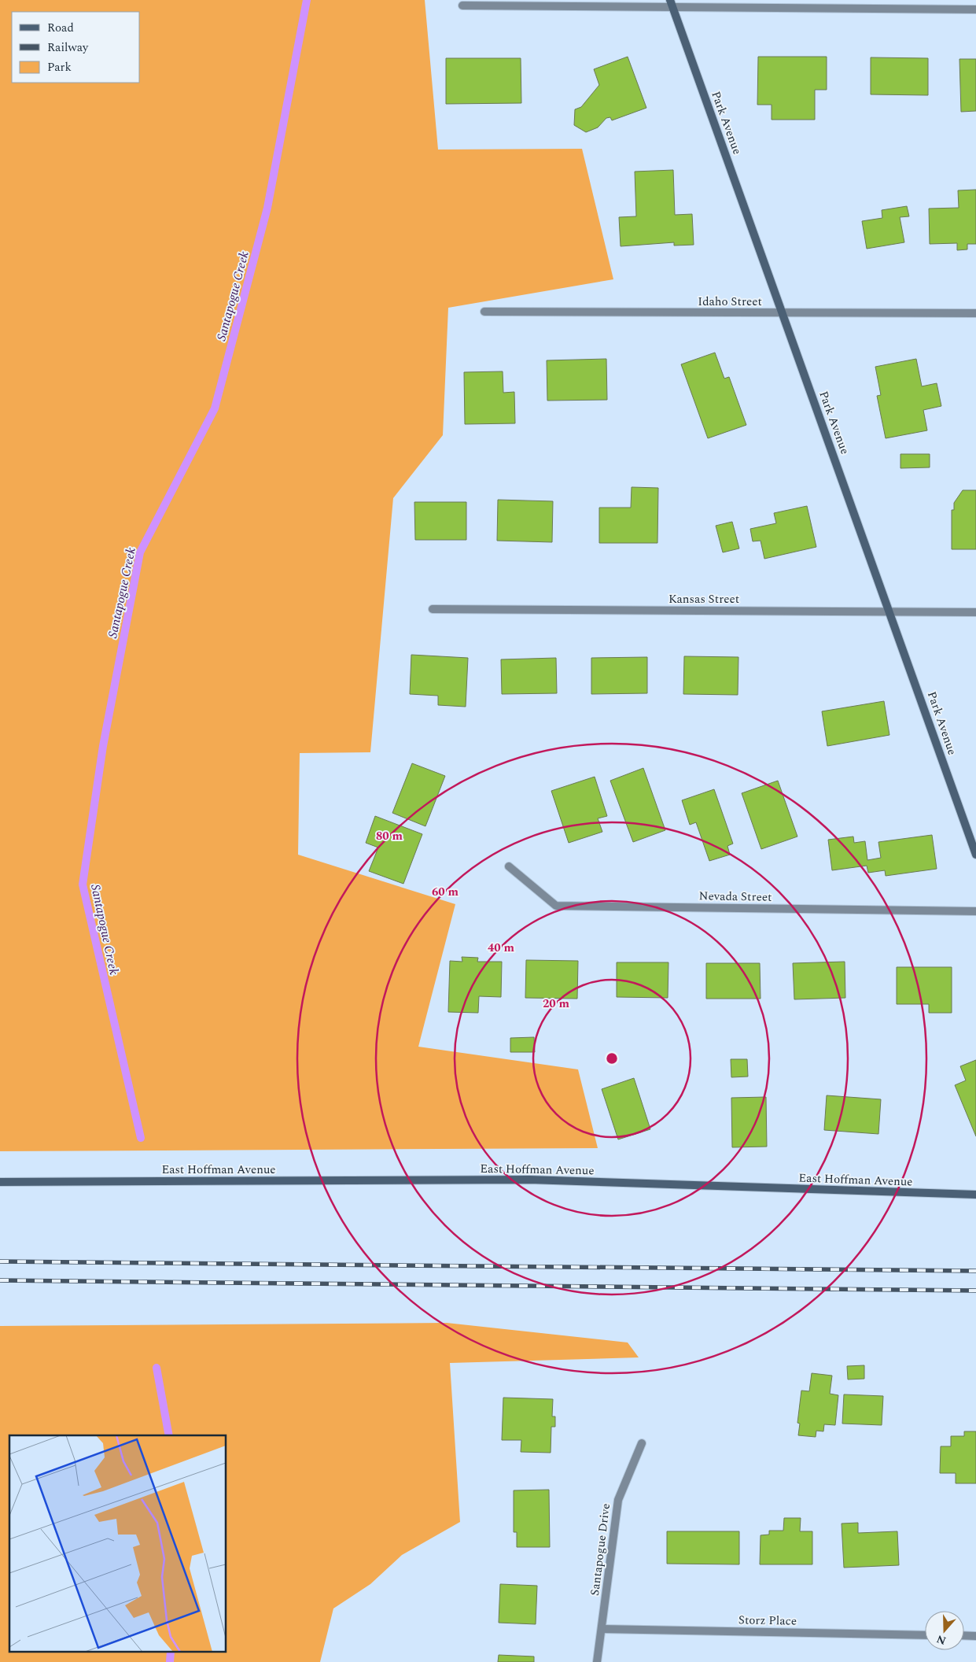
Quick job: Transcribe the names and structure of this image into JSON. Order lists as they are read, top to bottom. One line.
{"streets":{"main road":["Park Avenue","East Hoffman Avenue"],"street":["Idaho Street","Kansas Street","Nevada Street","Santapogue Drive","Storz Place"]},"crossings":[["Park Avenue","Idaho Street"],["Park Avenue","Kansas Street"],["Santapogue Drive","Storz Place"]],"water":["Santapogue Creek"],"legend":["Road","Railway","Park"],"north":"bottom","rings":["80 m","60 m","40 m","20 m"]}
